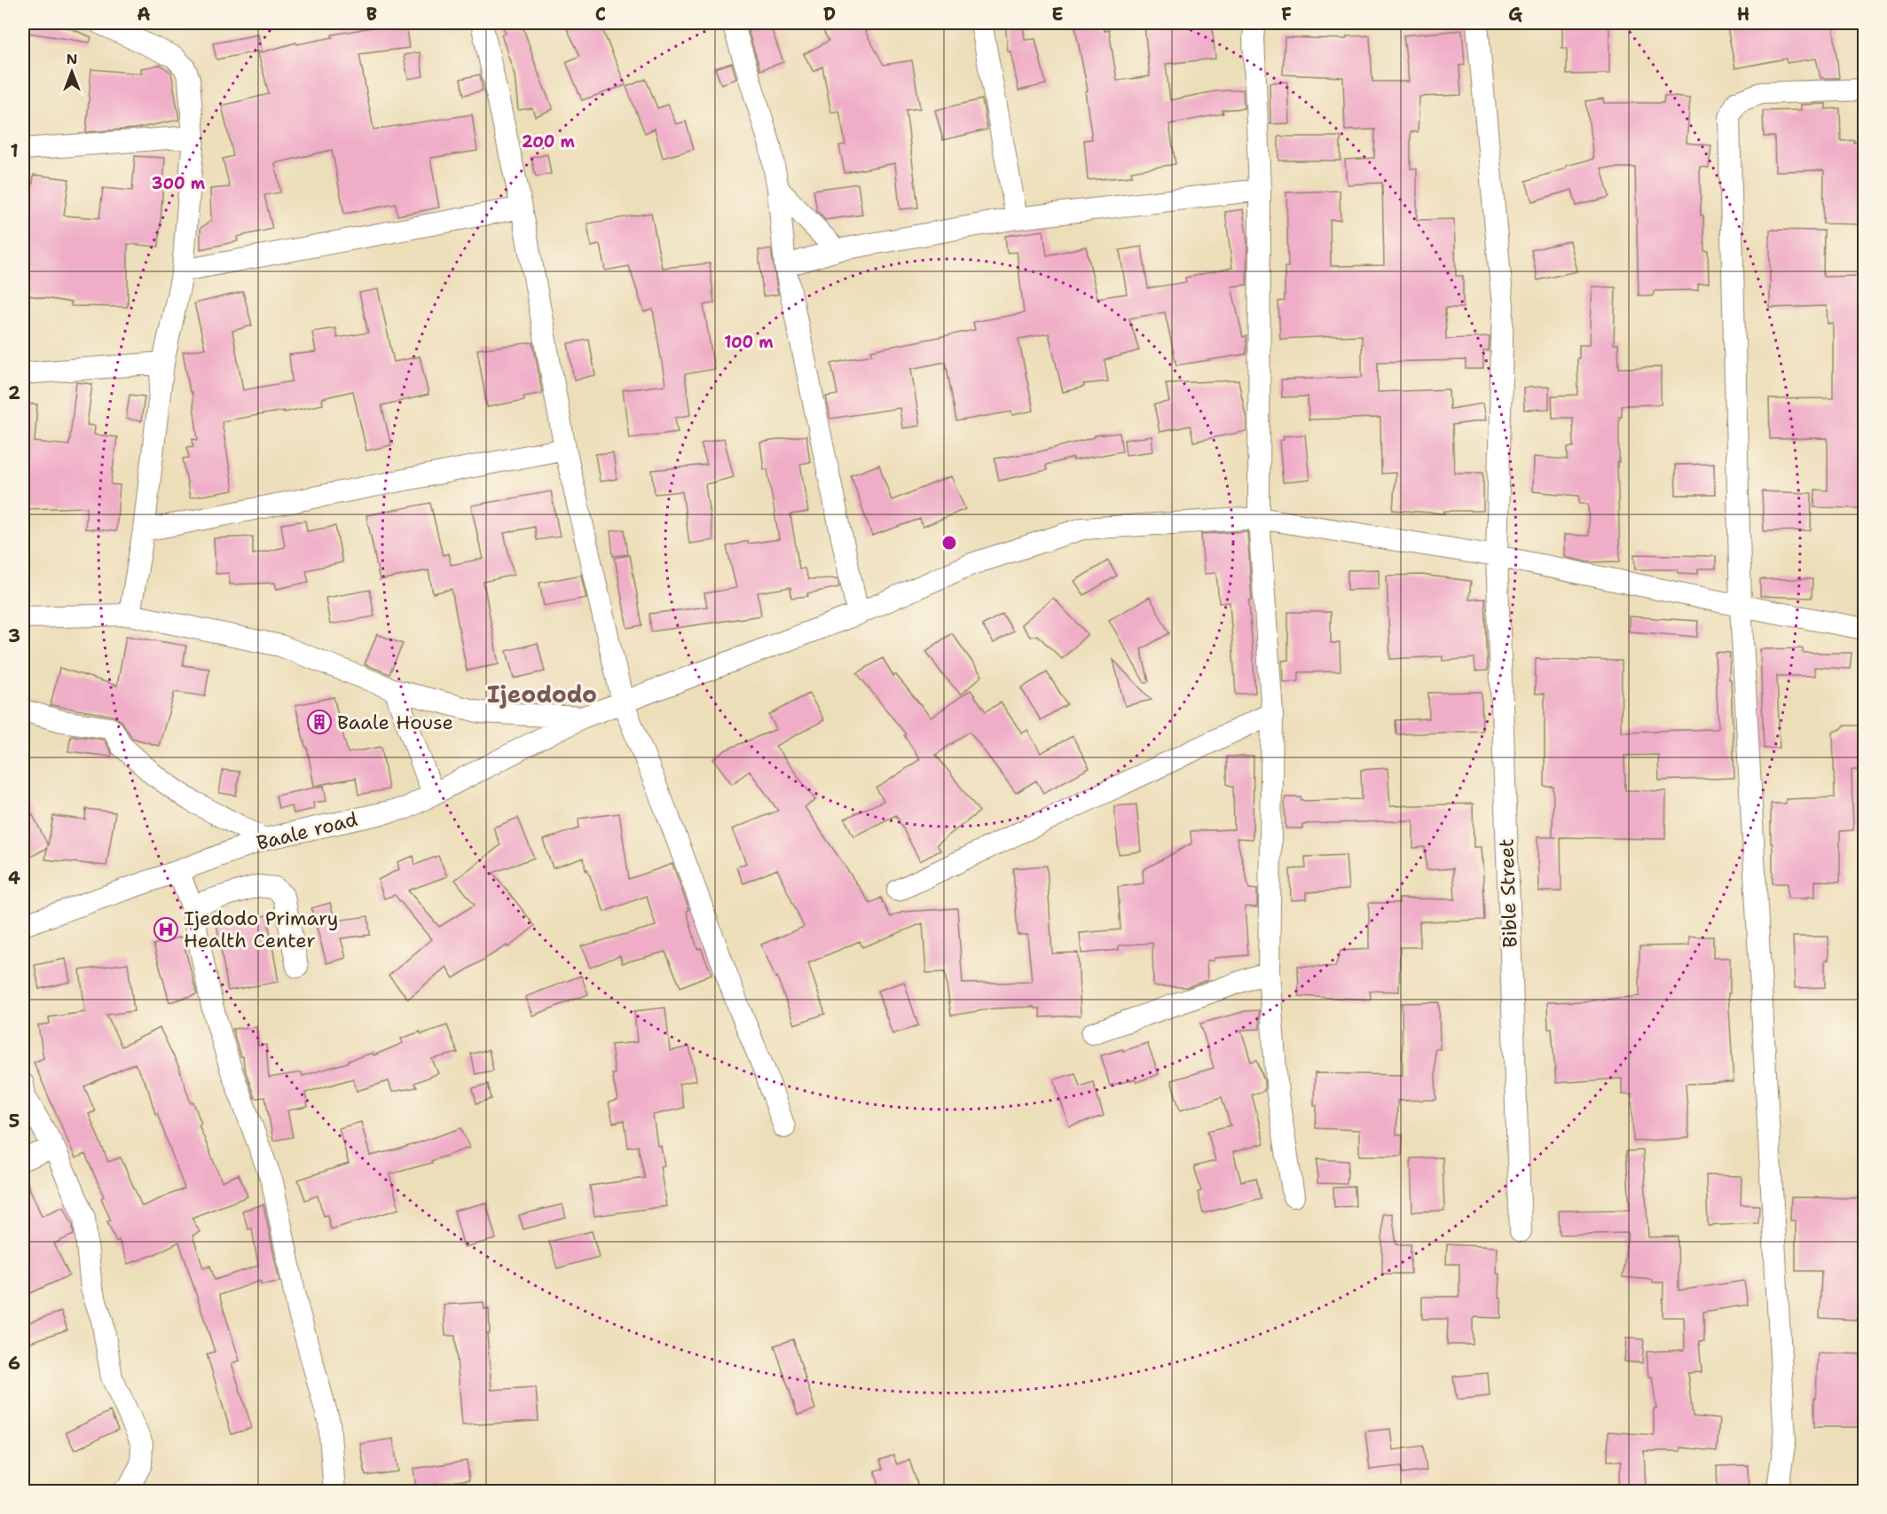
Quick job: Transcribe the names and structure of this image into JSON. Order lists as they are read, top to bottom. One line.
{"streets":{"street":["Baale road","Bible Street"]},"crossings":[["Baale road","Bible Street"]],"districts":["Ijeododo"],"places":{"building":["Baale House"],"hospital":["Ijedodo Primary Health Center"]},"north":"top","grid":{"columns":["A","B","C","D","E","F","G","H"],"rows":["1","2","3","4","5","6"]},"rings":["200 m","300 m","100 m"]}
